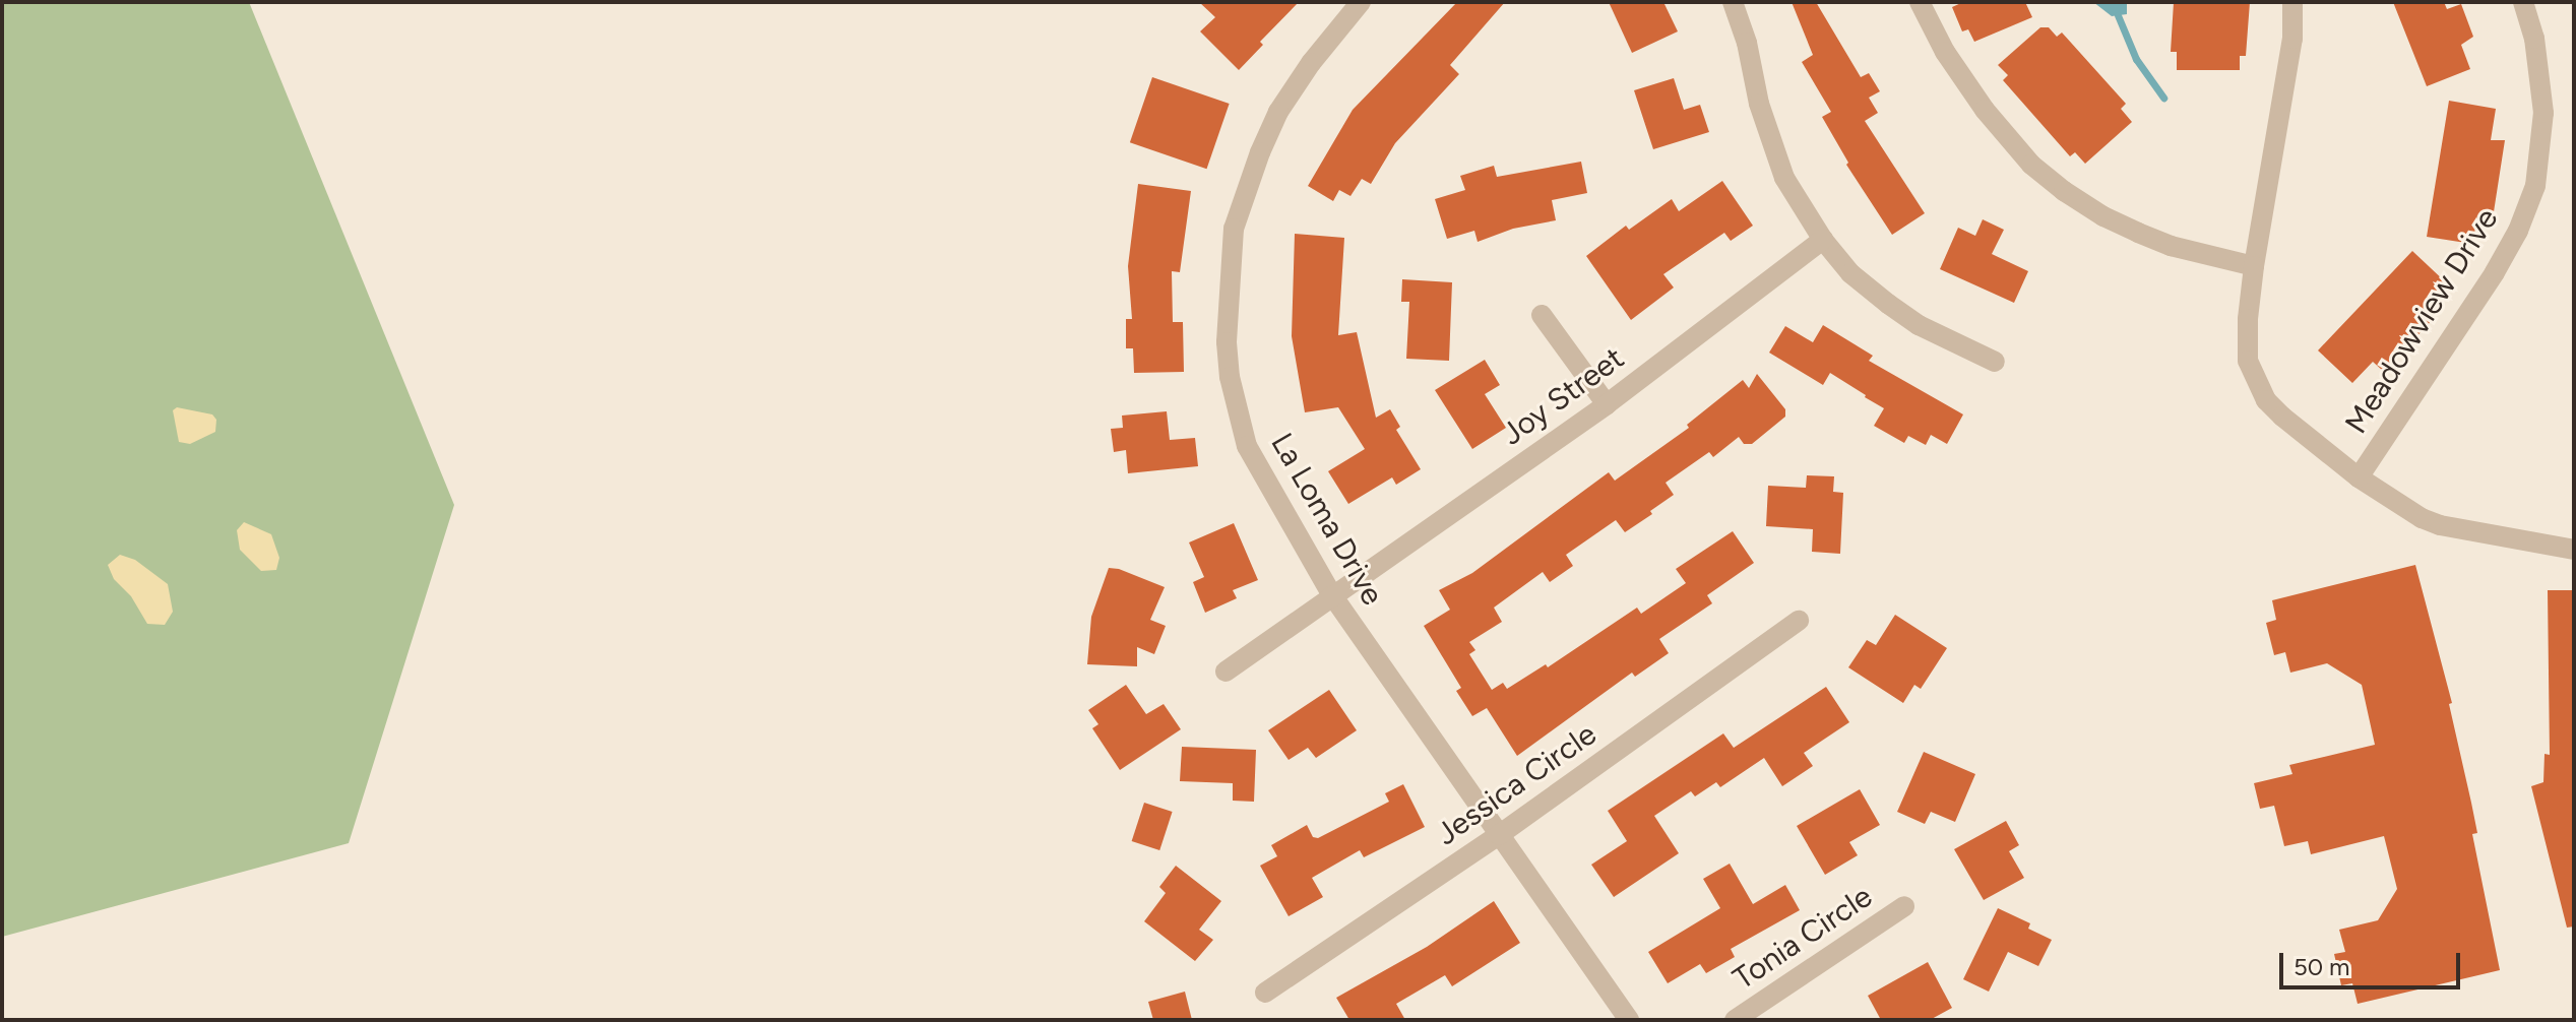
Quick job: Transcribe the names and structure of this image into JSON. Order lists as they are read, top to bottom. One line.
{"streets":{"street":["Meadowview Drive","Joy Street","La Loma Drive","Jessica Circle","Tonia Circle"]},"crossings":[["Joy Street","La Loma Drive"],["La Loma Drive","Jessica Circle"]],"scale_bar":"50 m"}
